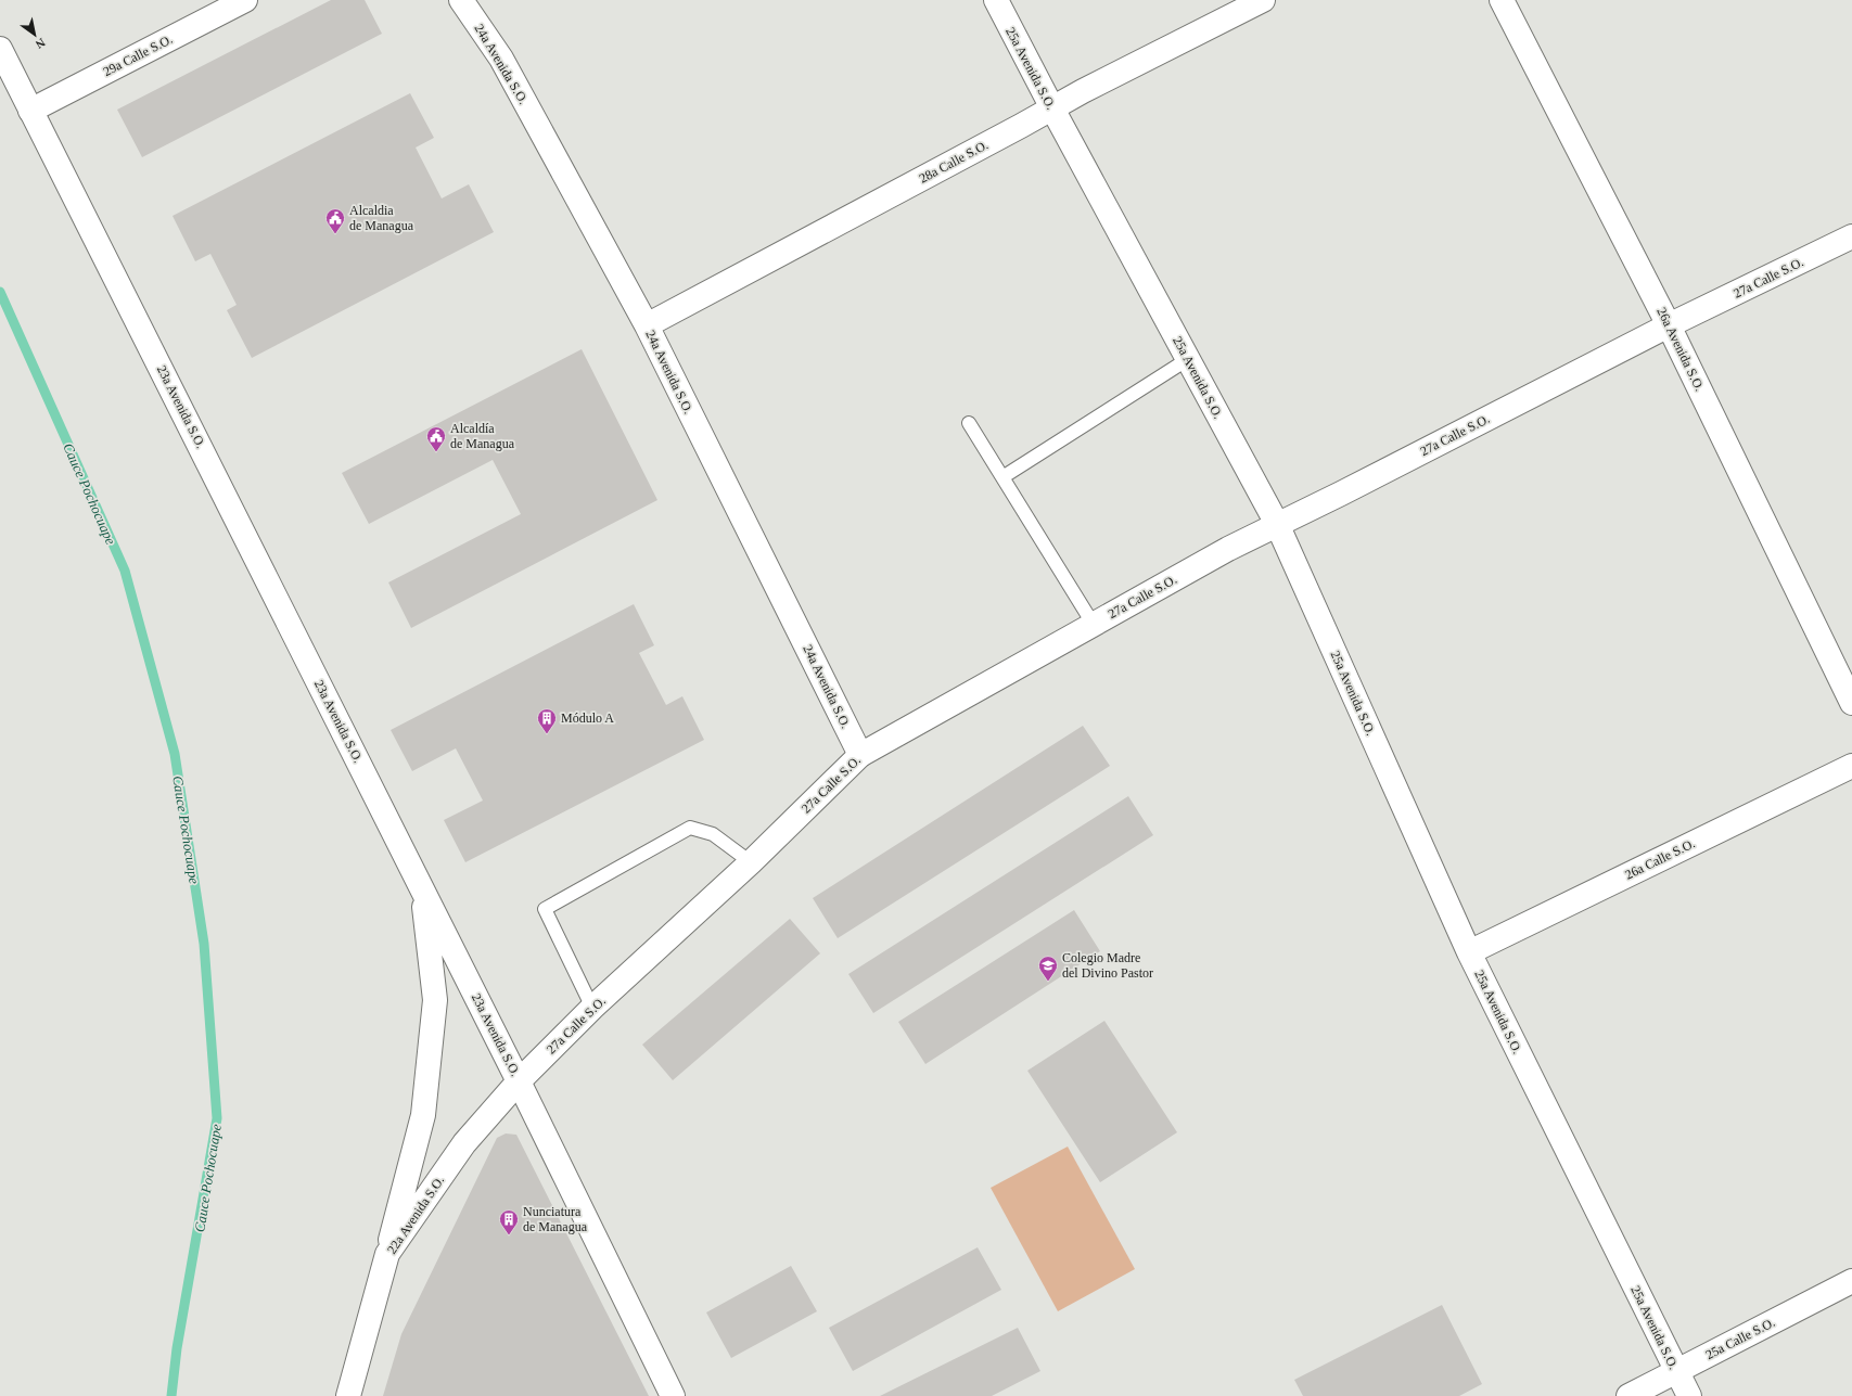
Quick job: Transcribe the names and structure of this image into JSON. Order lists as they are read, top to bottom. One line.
{"streets":{"street":["29a Calle S.O.","24a Avenida S.O.","25a Avenida S.O.","28a Calle S.O.","27a Calle S.O.","26a Avenida S.O.","23a Avenida S.O.","26a Calle S.O.","22a Avenida S.O.","25a Calle S.O."]},"crossings":[["29a Calle S.O.","23a Avenida S.O."],["24a Avenida S.O.","28a Calle S.O."],["24a Avenida S.O.","27a Calle S.O."],["25a Avenida S.O.","28a Calle S.O."],["25a Avenida S.O.","27a Calle S.O."],["25a Avenida S.O.","26a Calle S.O."],["25a Avenida S.O.","25a Calle S.O."],["27a Calle S.O.","26a Avenida S.O."],["27a Calle S.O.","23a Avenida S.O."],["27a Calle S.O.","22a Avenida S.O."],["23a Avenida S.O.","22a Avenida S.O."]],"water":["Cauce Pochocuape"],"places":{"public building":["Alcaldia de Managua","Alcaldía de Managua"],"building":["Módulo A","Nunciatura de Managua"],"school or university":["Colegio Madre del Divino Pastor"]},"north":"bottom right"}
